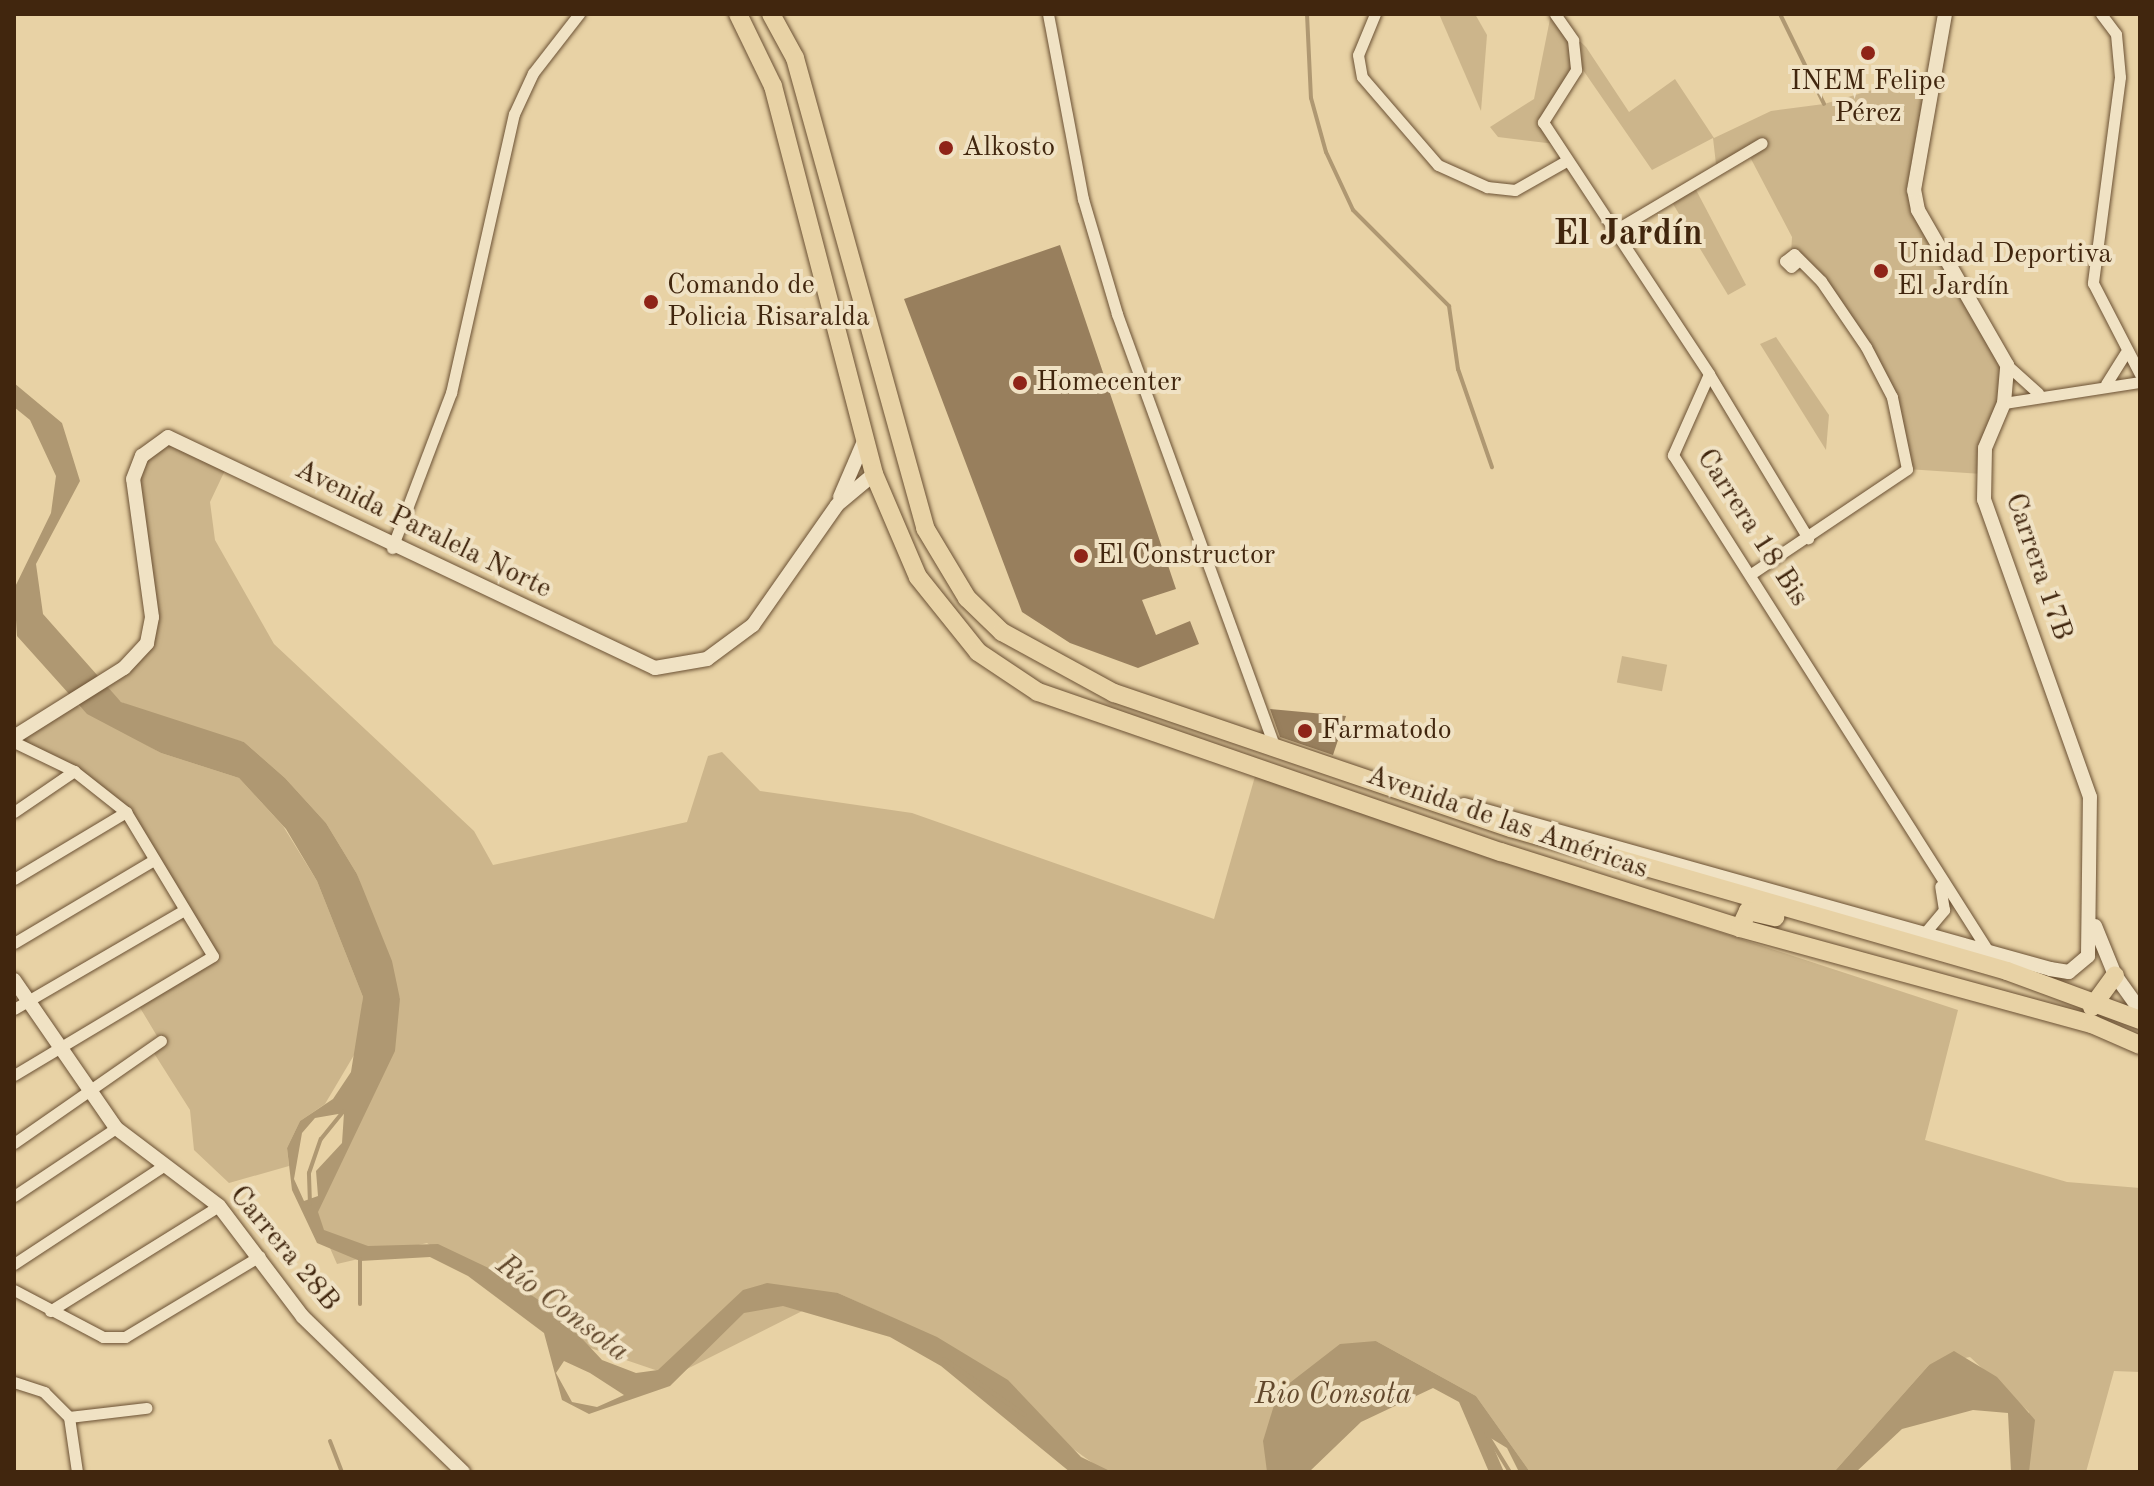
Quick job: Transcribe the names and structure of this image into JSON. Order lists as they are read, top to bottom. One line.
{"streets":{"main road":["Avenida de las Américas"],"street":["Carrera 18 Bis","Avenida Paralela Norte","Carrera 17B","Carrera 28B"]},"crossings":[["Carrera 18 Bis","Carrera 17B"],["Carrera 18 Bis","Avenida de las Américas"],["Avenida Paralela Norte","Avenida de las Américas"]],"districts":["El Jardín"],"water":["Río Consota","Rio Consota"],"places":["INEM Felipe Pérez","Alkosto","Unidad Deportiva El Jardín","Comando de Policia Risaralda","Homecenter","El Constructor","Farmatodo"]}
